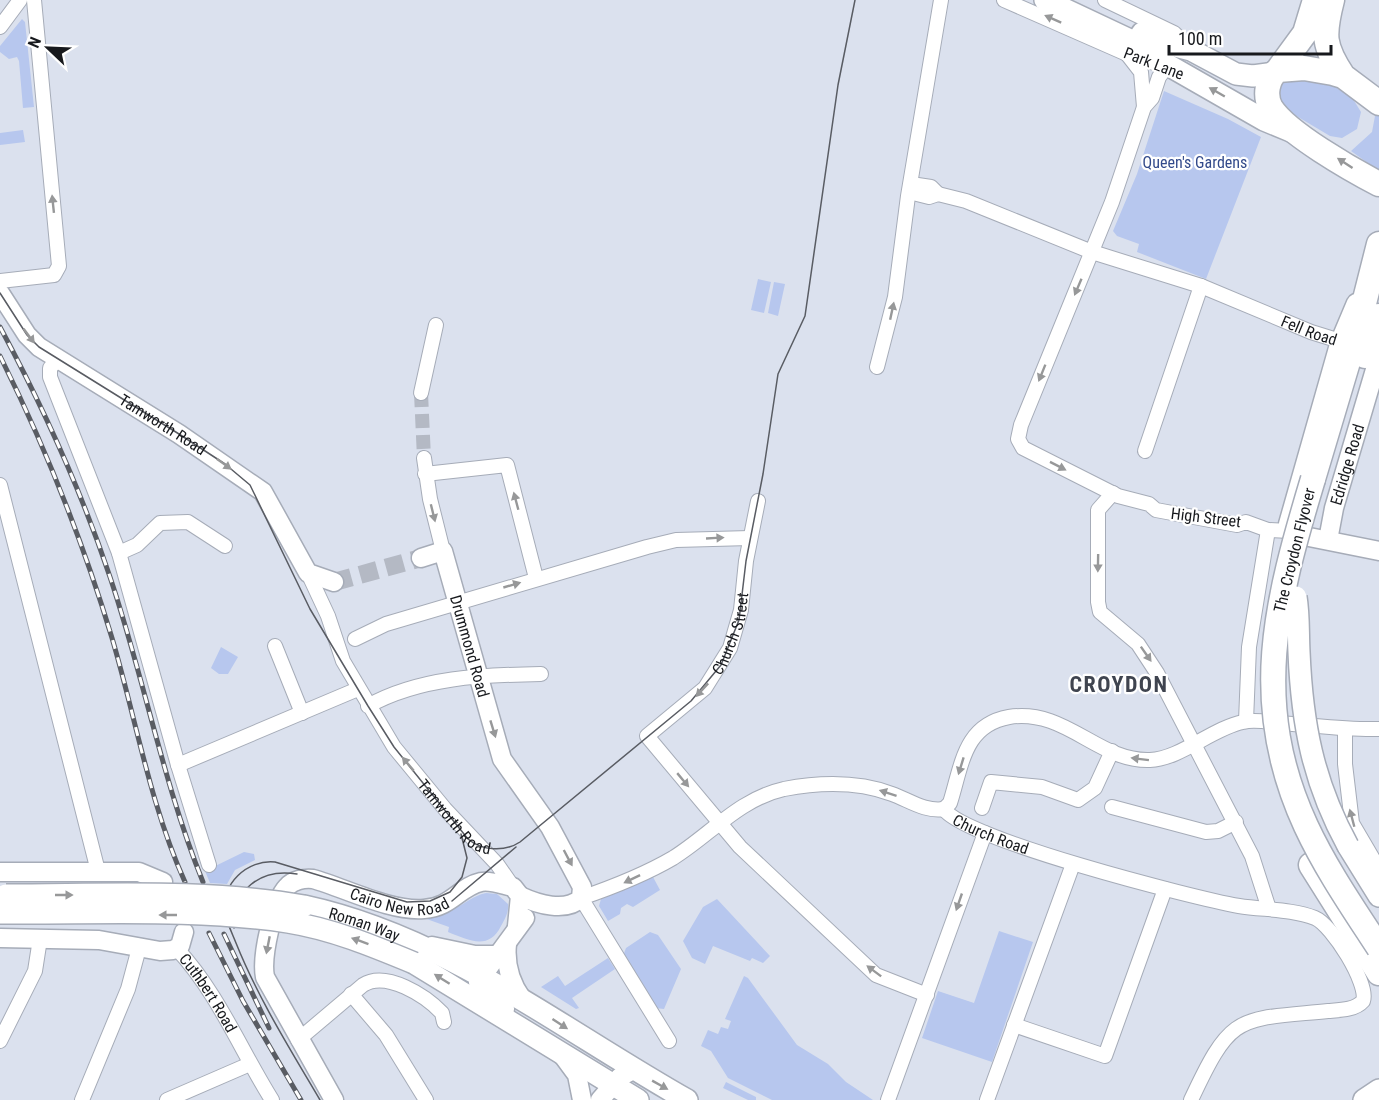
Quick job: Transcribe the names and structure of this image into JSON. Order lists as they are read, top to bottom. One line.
{"streets":{"highway":["The Croydon Flyover"],"main road":["Park Lane","Roman Way"],"street":["Fell Road","Tamworth Road","Edridge Road","High Street","Church Street","Drummond Road","Church Road","Cairo New Road","Cuthbert Road"]},"crossings":[["Fell Road","High Street"],["Tamworth Road","Cairo New Road"],["Edridge Road","High Street"],["Church Street","Church Road"],["Drummond Road","Church Road"]],"one_way":["Park Lane","Church Street","Drummond Road"],"districts":["CROYDON"],"parks":["Queen's Gardens"],"scale_bar":"100 m","north":"top left"}
